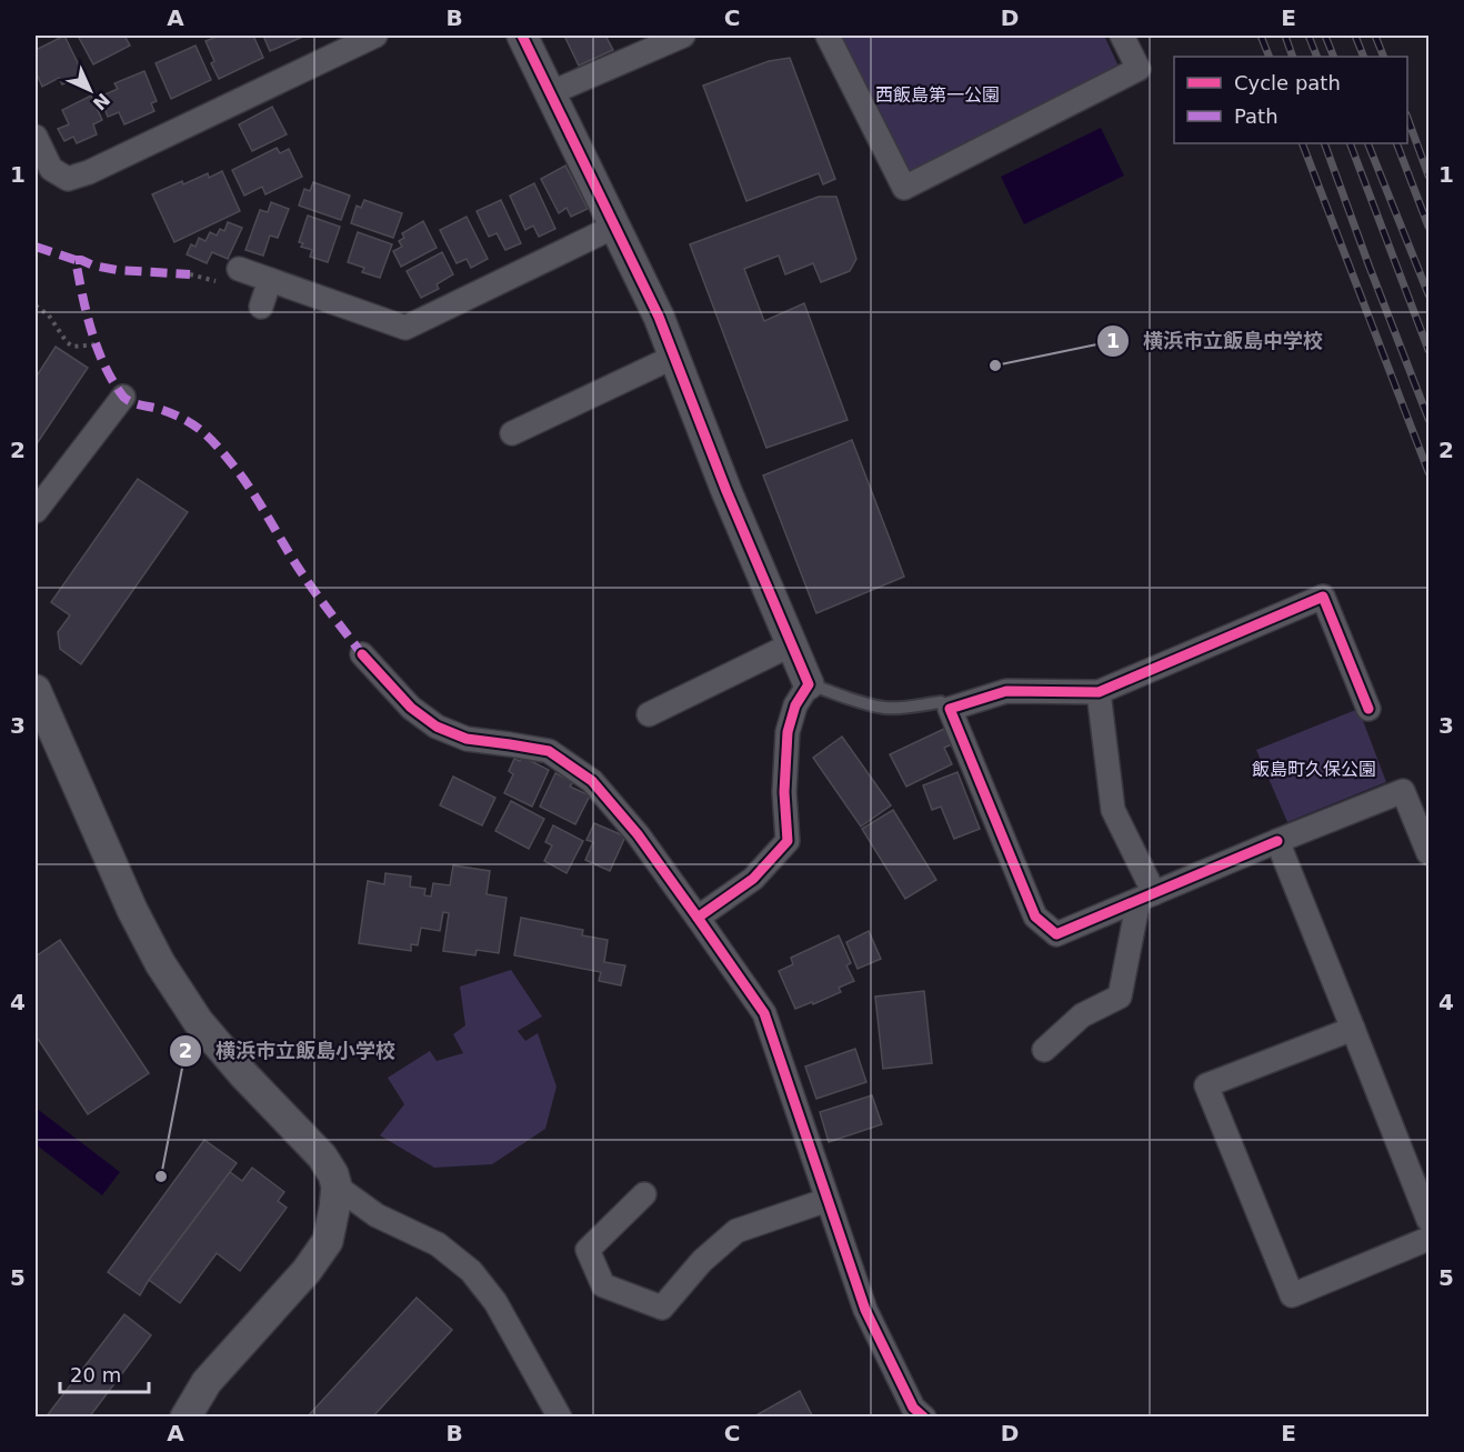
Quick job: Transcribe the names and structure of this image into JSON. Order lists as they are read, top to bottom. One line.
{"parks":["西飯島第一公園","飯島町久保公園"],"places":["横浜市立飯島中学校","横浜市立飯島小学校"],"legend":["Cycle path","Path"],"scale_bar":"20 m","north":"bottom right","grid":{"columns":["A","B","C","D","E"],"rows":["1","2","3","4","5"]}}
